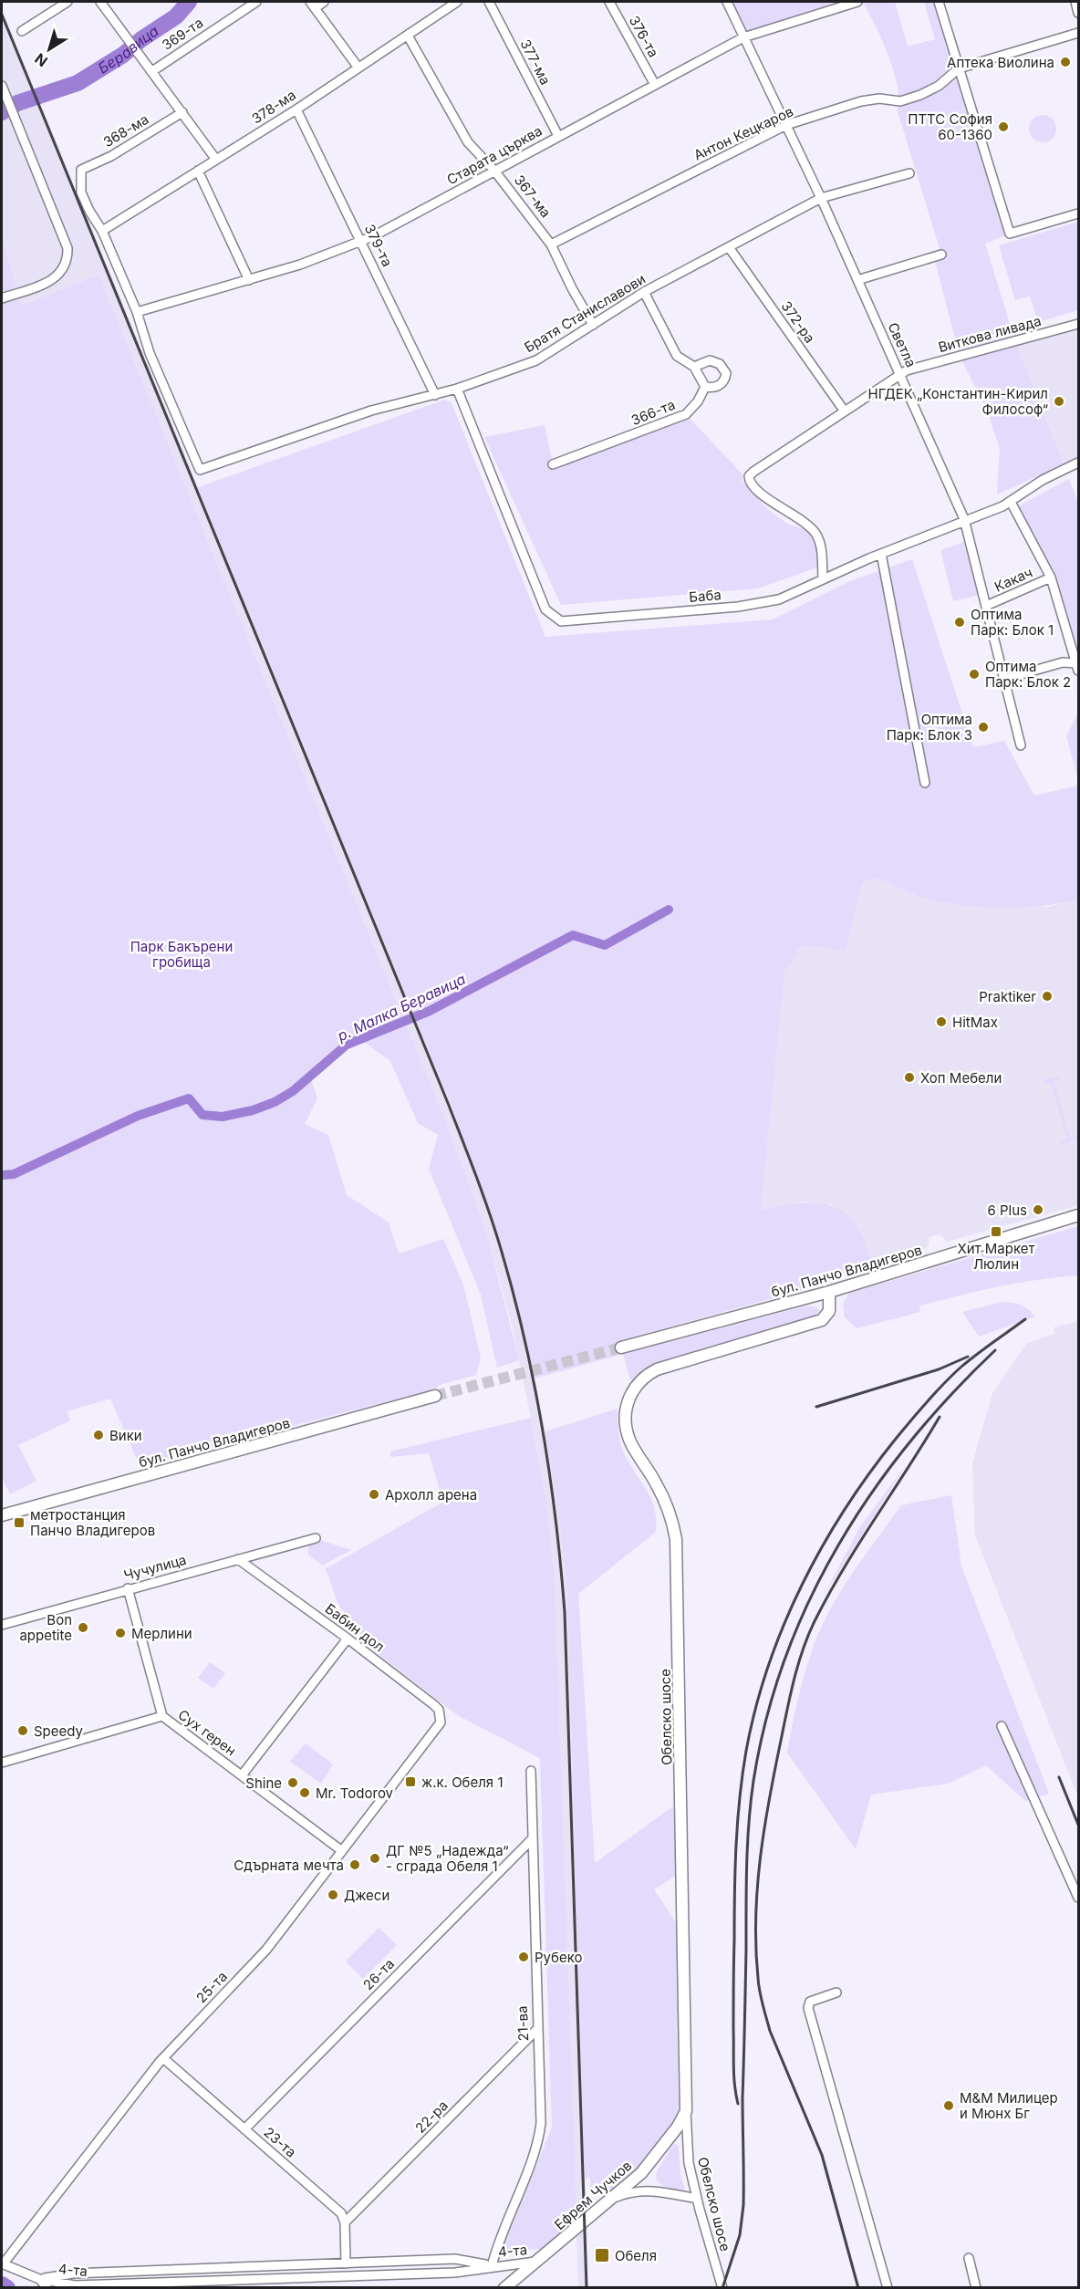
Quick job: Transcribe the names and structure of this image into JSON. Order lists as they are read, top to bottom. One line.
{"streets":{"street":["369-та","376-та","377-ма","378-ма","368-ма","Антон Кецкаров","Старата църква","367-ма","379-та","Братя Станиславови","372-ра","Виткова ливада","Светла","366-та","Какач","Баба","бул. Панчо Владигеров","Чучулица","Бабин дол","Обелско шосе","Сух герен","26-та","25-та","21-ва","22-ра","23-та","Ефрем Чучков","4-та"]},"crossings":[["376-та","Старата църква"],["377-ма","Старата църква"],["378-ма","368-ма"],["378-ма","367-ма"],["378-ма","379-та"],["Антон Кецкаров","367-ма"],["Антон Кецкаров","Светла"],["Старата църква","367-ма"],["Старата църква","379-та"],["Старата църква","Братя Станиславови"],["Старата църква","Светла"],["367-ма","Братя Станиславови"],["379-та","Братя Станиславови"],["Братя Станиславови","372-ра"],["Братя Станиславови","Светла"],["Братя Станиславови","Баба"],["372-ра","Виткова ливада"],["Виткова ливада","Светла"],["Виткова ливада","Баба"],["Светла","Какач"],["Светла","Баба"],["бул. Панчо Владигеров","Обелско шосе"],["Чучулица","Бабин дол"],["Чучулица","Сух герен"],["Бабин дол","25-та"],["Обелско шосе","Ефрем Чучков"],["Сух герен","25-та"],["26-та","21-ва"],["26-та","23-та"],["25-та","23-та"],["21-ва","22-ра"],["21-ва","4-та"],["22-ра","23-та"],["Ефрем Чучков","4-та"]],"water":["Беравица","р. Малка Беравица"],"parks":["Парк Бакърени гробища"],"places":{"other":["Аптека Виолина","ПТТС София 60-1360","НГДЕК „Константин-Кирил Философ“","Оптима Парк: Блок 1","Оптима Парк: Блок 2","Оптима Парк: Блок 3","Praktiker","HitMax","Хоп Мебели","6 Plus","Вики","Архолл арена","Bon appetite","Мерлини","Speedy","Shine","Mr. Todorov","ДГ №5 „Надежда“ - сграда Обеля 1","Сдърната мечта","Джеси","Рубеко","М&M Mилицер и Мюнх Бг"],"transit":["Хит Маркет Люлин","метростанция Панчо Владигеров","ж.к. Обеля 1","Обеля"]},"north":"bottom left"}
